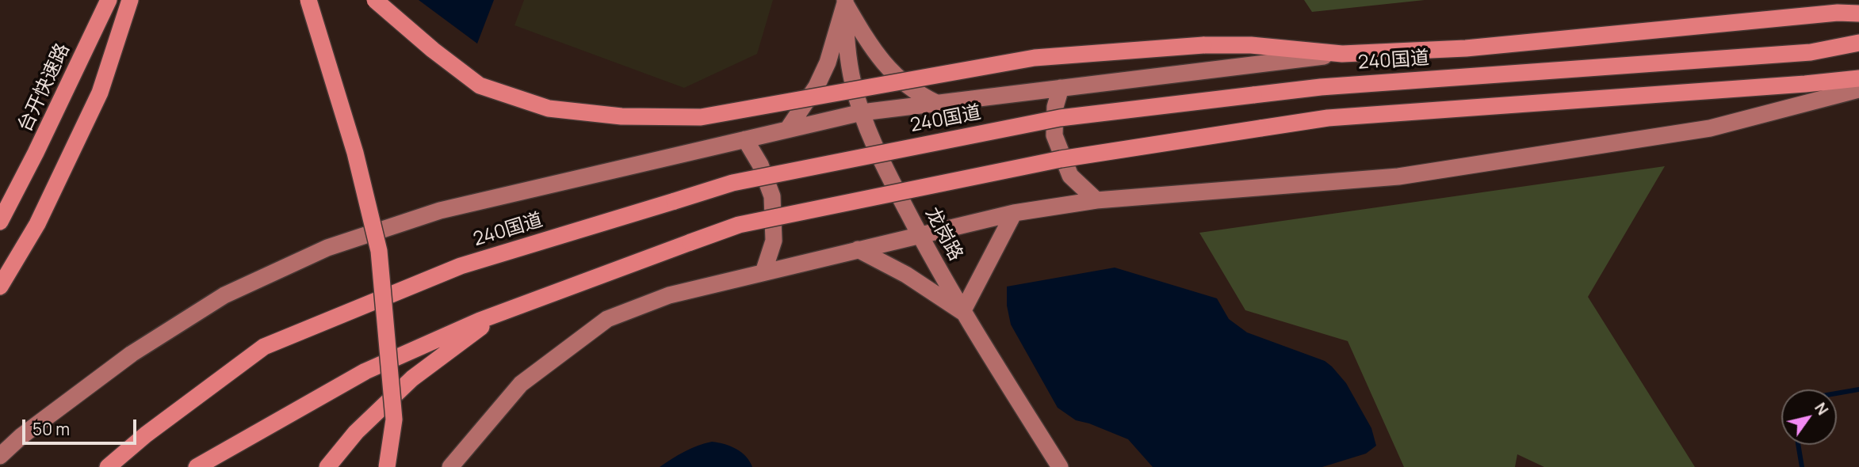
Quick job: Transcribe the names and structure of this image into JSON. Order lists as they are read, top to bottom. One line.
{"streets":{"highway":["240国道","台开快速路"],"main road":["龙岗路"]},"scale_bar":"50 m","north":"top right"}
